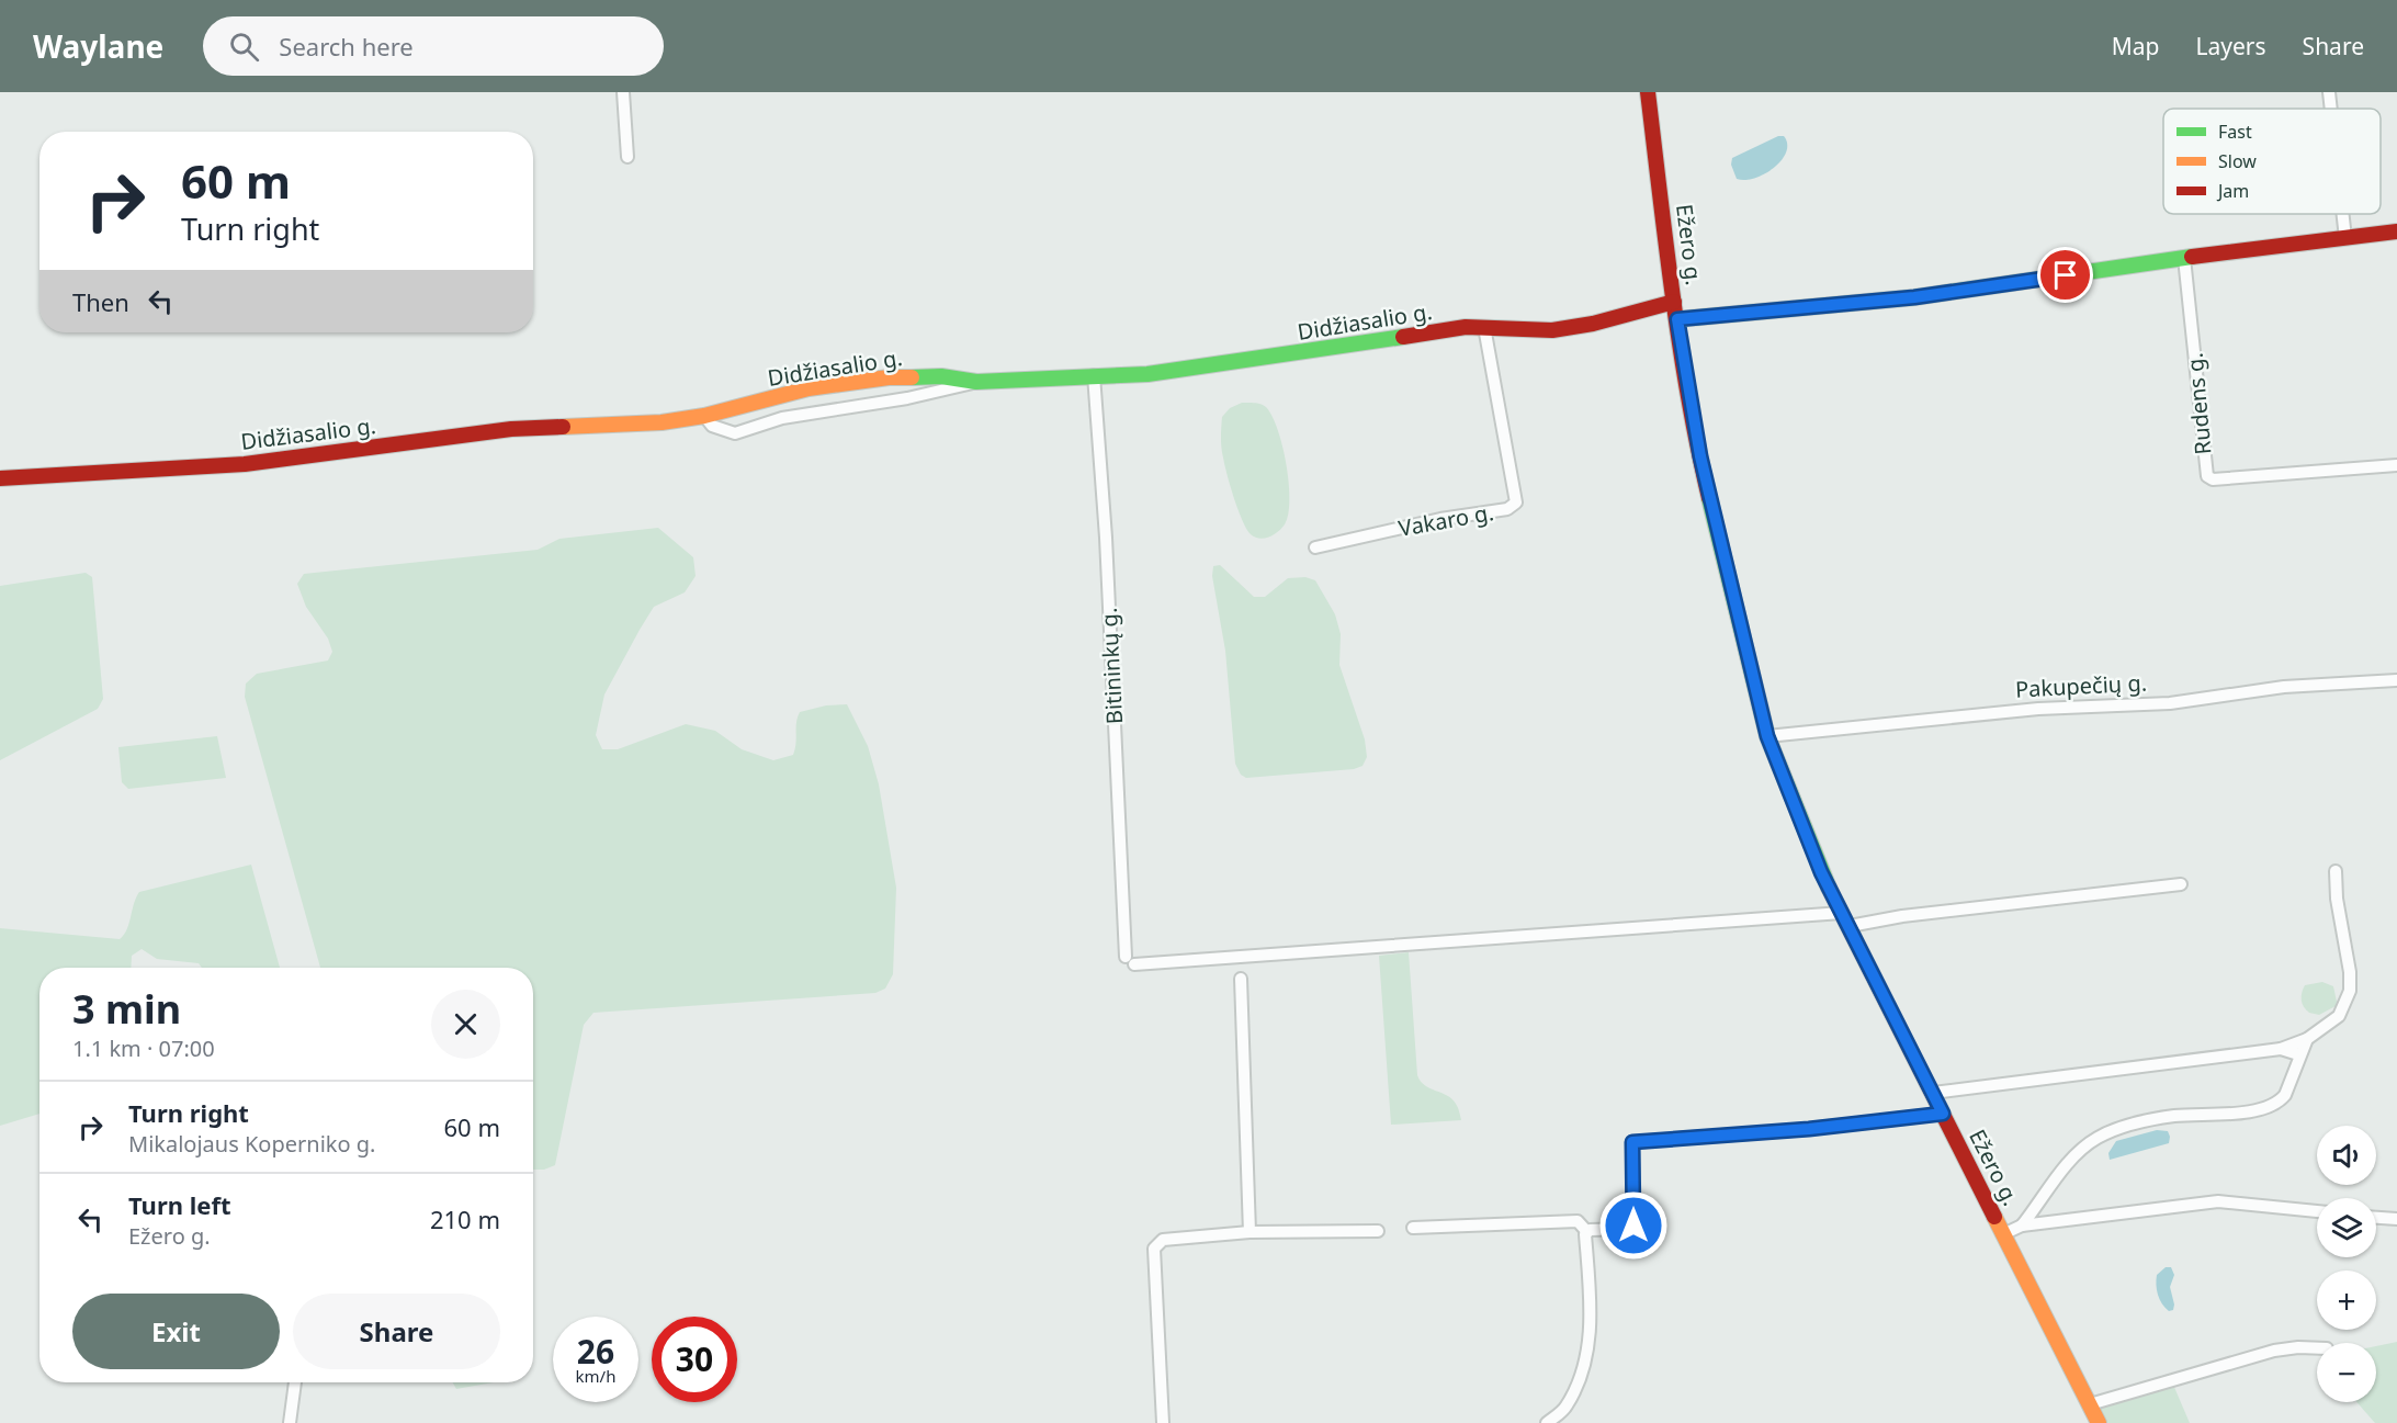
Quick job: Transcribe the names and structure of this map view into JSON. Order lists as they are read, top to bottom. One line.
{"streets":{"street":["Ežero g.","Didžiasalio g.","Rudens g.","Vakaro g.","Bitininkų g.","Pakupečių g."]},"crossings":[["Ežero g.","Didžiasalio g."],["Ežero g.","Bitininkų g."],["Ežero g.","Pakupečių g."],["Didžiasalio g.","Vakaro g."],["Didžiasalio g.","Bitininkų g."]],"legend":["Fast","Slow","Jam"],"page":{"header":"Waylane","search":"Search here","nav":["Map","Layers","Share"],"turn":["60 m","Turn right"],"then":"Then","heading":["3 min","1.1 km · 07:00"],"list":[{"name":"Turn right","note":"Mikalojaus Koperniko g.","value":"60 m"},{"name":"Turn left","note":"Ežero g.","value":"210 m"}],"map_buttons":["+","−"],"buttons":["Exit","Share"],"speed":"26 km/h","limit":"30"}}
